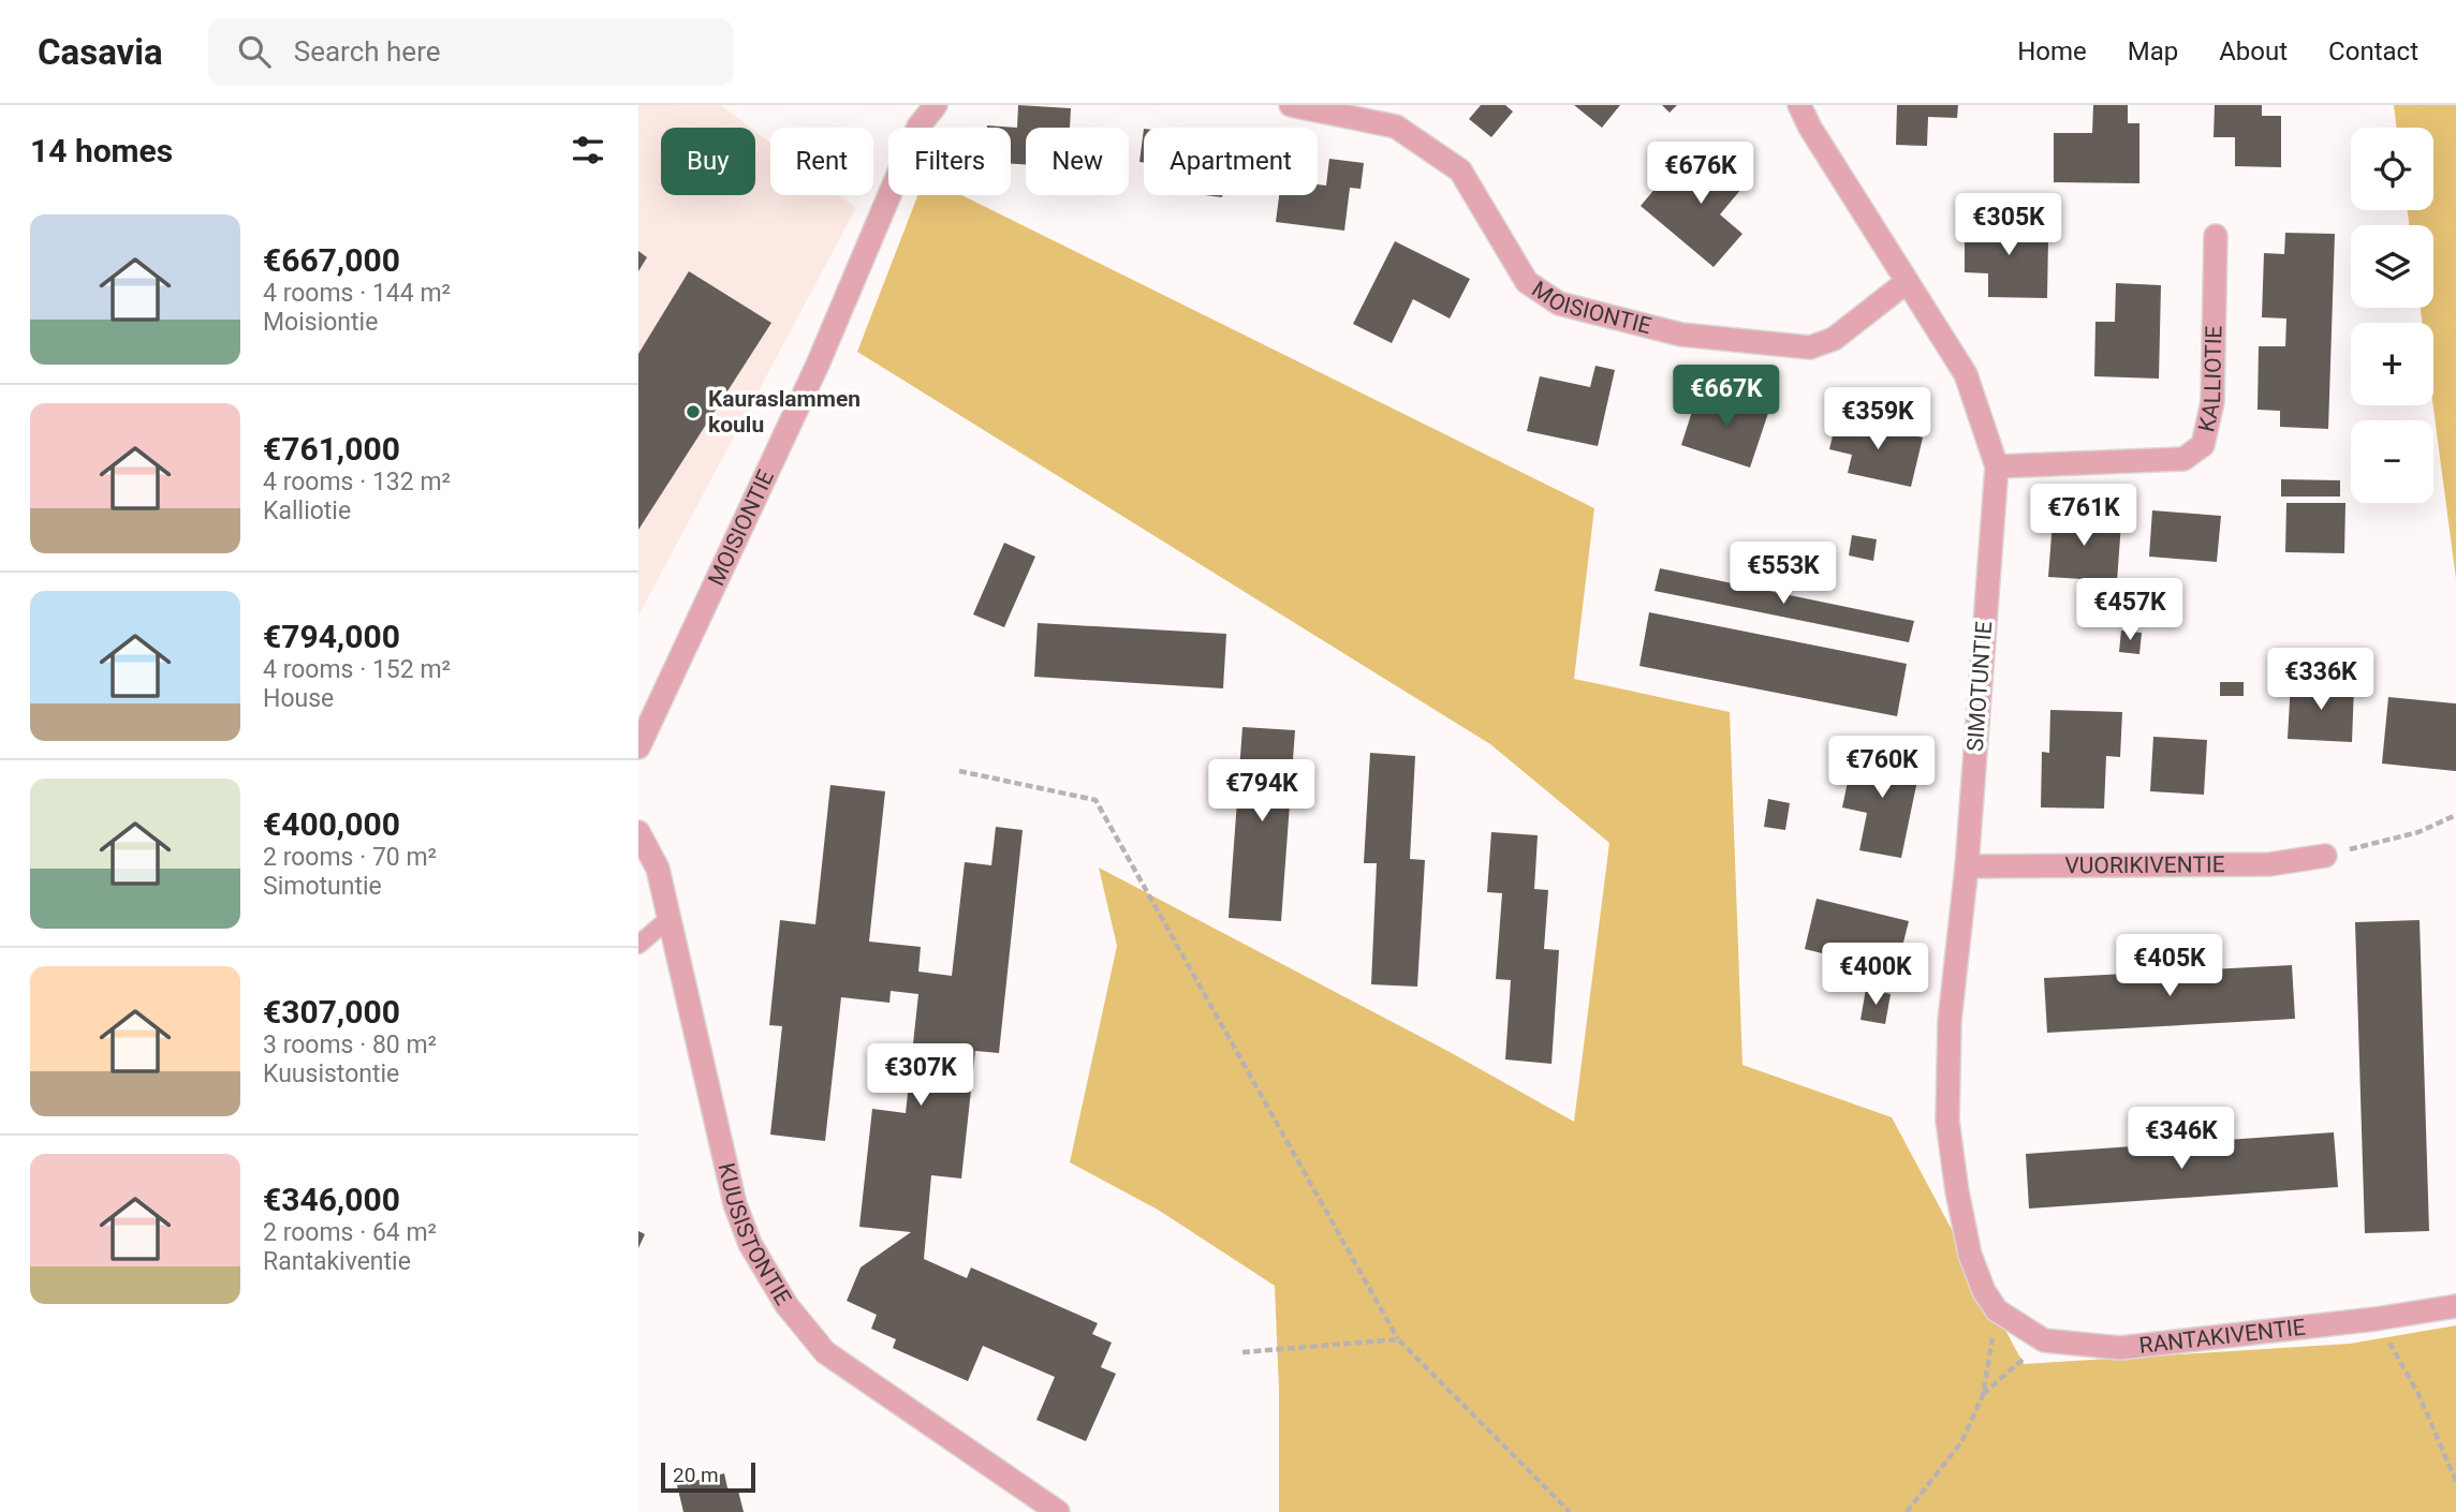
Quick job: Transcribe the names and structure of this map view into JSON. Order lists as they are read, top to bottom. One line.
{"streets":{"street":["MOISIONTIE","KALLIOTIE","SIMOTUNTIE","VUORIKIVENTIE","KUUSISTONTIE","RANTAKIVENTIE"]},"crossings":[["MOISIONTIE","SIMOTUNTIE"],["KALLIOTIE","SIMOTUNTIE"],["SIMOTUNTIE","VUORIKIVENTIE"],["SIMOTUNTIE","RANTAKIVENTIE"]],"places":["Kauraslammen koulu"],"scale_bar":"20 m","page":{"header":"Casavia","search":"Search here","nav":["Home","Map","About","Contact"],"heading":"14 homes","map_buttons":["+","−"],"chip":["Buy","Rent","Filters","New","Apartment"],"price":["€676K","€305K","€667K","€359K","€761K","€553K","€457K","€336K","€760K","€794K","€405K","€400K","€307K","€346K"],"list":[{"name":"€667,000","note":"4 rooms · 144 m² · Moisiontie"},{"name":"€761,000","note":"4 rooms · 132 m² · Kalliotie"},{"name":"€794,000","note":"4 rooms · 152 m² · House"},{"name":"€400,000","note":"2 rooms · 70 m² · Simotuntie"},{"name":"€307,000","note":"3 rooms · 80 m² · Kuusistontie"},{"name":"€346,000","note":"2 rooms · 64 m² · Rantakiventie"}],"scale":"20 m"}}
